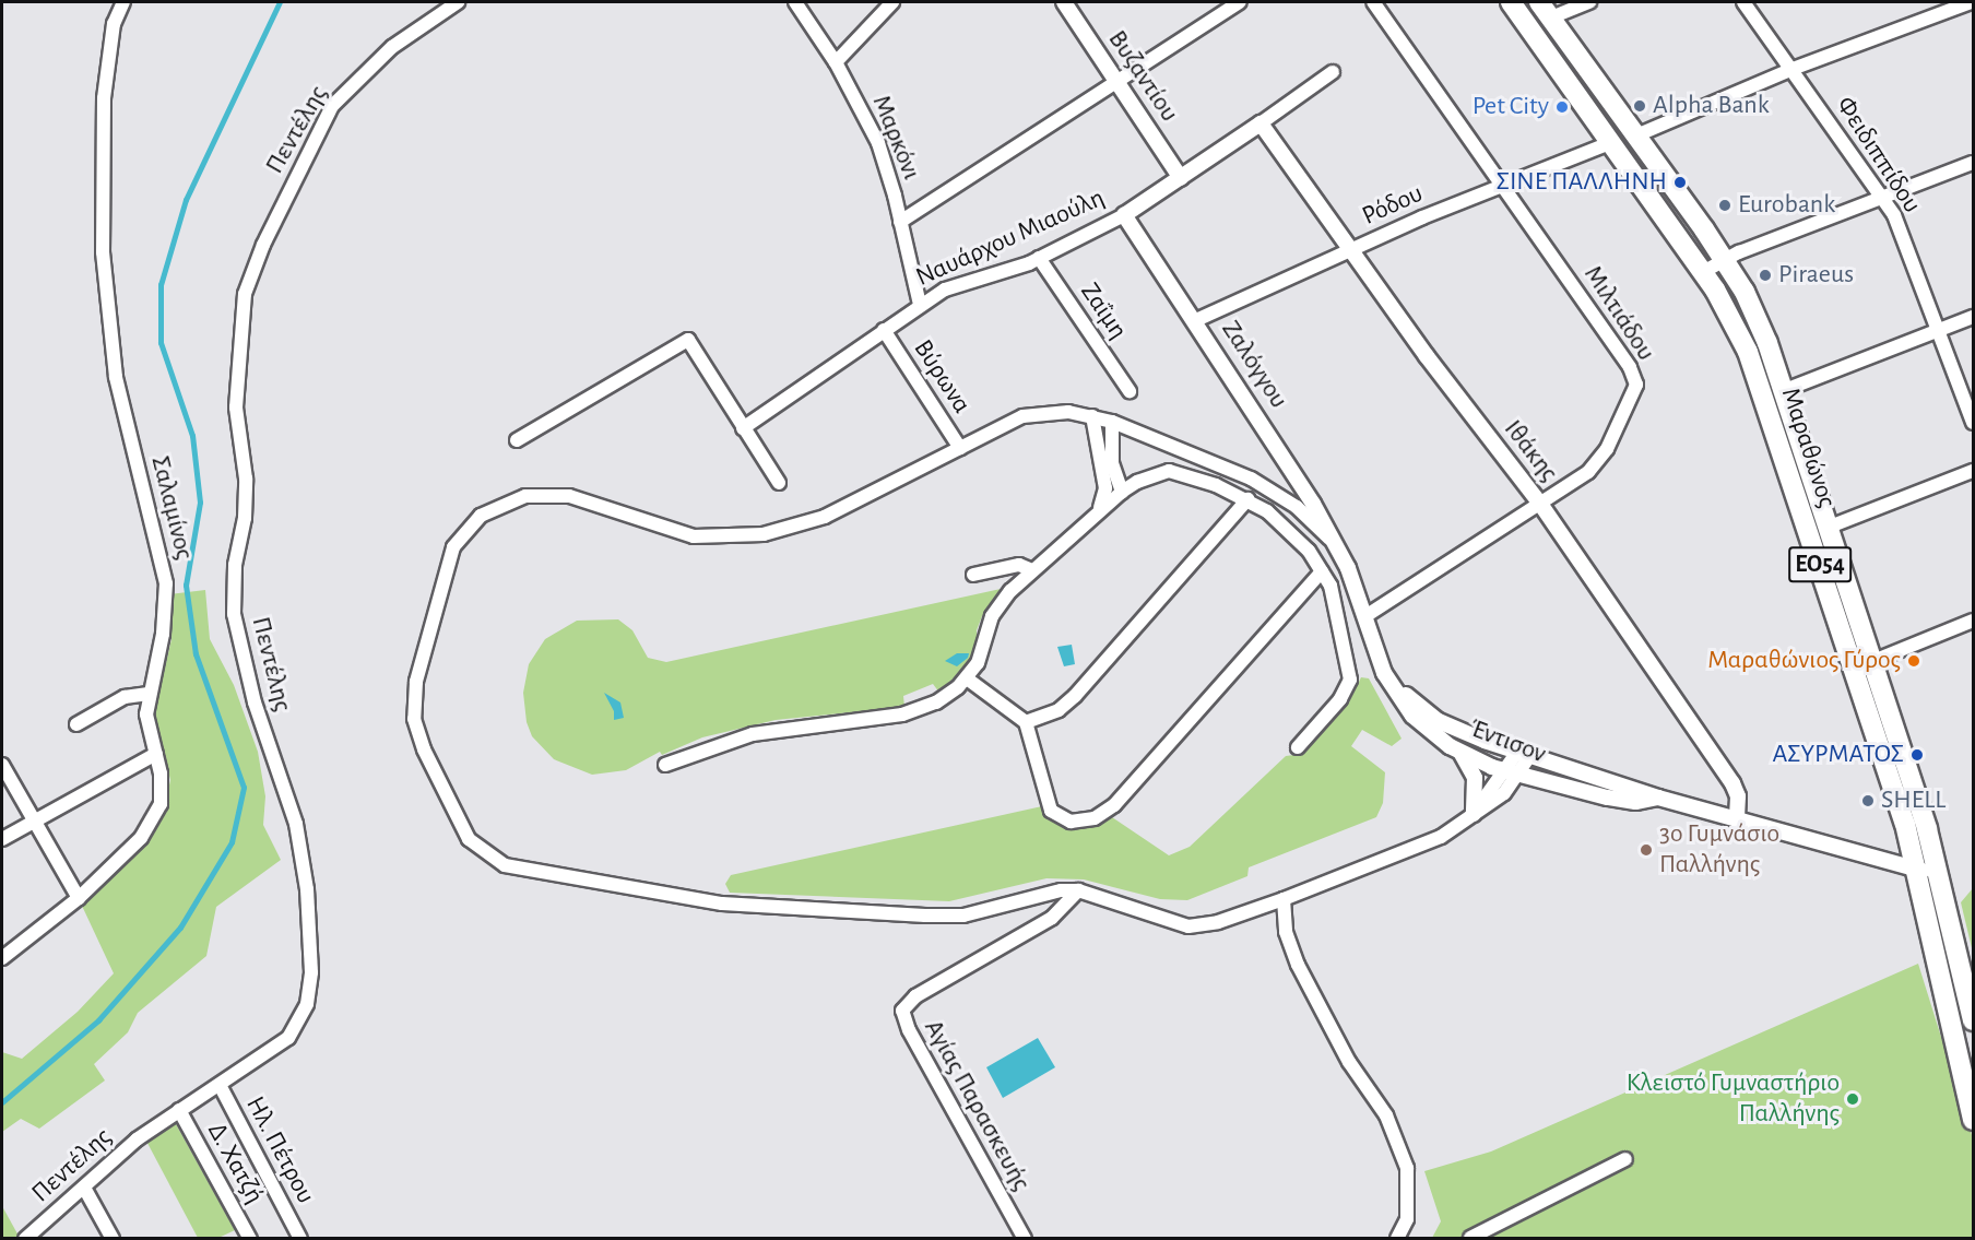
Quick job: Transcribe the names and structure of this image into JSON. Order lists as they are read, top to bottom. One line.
{"streets":{"main road":["Μαραθώνος","ΕΟ54"],"street":["Βυζαντίου","Πεντέλης","Μαρκόνι","Φειδιππίδου","Ρόδου","Ναυάρχου Μιαούλη","Ζαΐμη","Μιλτιάδου","Ζαλόγγου","Βύρωνα","Ιθάκης","Σαλαμίνος","Έντισον","Αγίας Παρασκευής","Ηλ. Πέτρου","Δ. Χατζή"]},"crossings":[["Βυζαντίου","Ναυάρχου Μιαούλη"],["Πεντέλης","Ηλ. Πέτρου"],["Πεντέλης","Δ. Χατζή"],["Μαρκόνι","Ναυάρχου Μιαούλη"],["Ρόδου","Μιλτιάδου"],["Ρόδου","Ζαλόγγου"],["Ρόδου","Μαραθώνος"],["Ρόδου","Ιθάκης"],["Ναυάρχου Μιαούλη","Ζαΐμη"],["Ναυάρχου Μιαούλη","Ζαλόγγου"],["Ναυάρχου Μιαούλη","Βύρωνα"],["Ναυάρχου Μιαούλη","Ιθάκης"],["Μιλτιάδου","Ιθάκης"],["Μιλτιάδου","Έντισον"],["Ζαλόγγου","Έντισον"],["Μαραθώνος","Έντισον"],["Ιθάκης","Έντισον"]],"places":["Alpha Bank","Pet City","ΣΙΝΕ ΠΑΛΛΗΝΗ","Eurobank","Piraeus","Μαραθώνιος Γύρος","ΑΣΥΡΜΑΤΟΣ","SHELL","3ο Γυμνάσιο Παλλήνης","Κλειστό Γυμναστήριο Παλλήνης"]}
